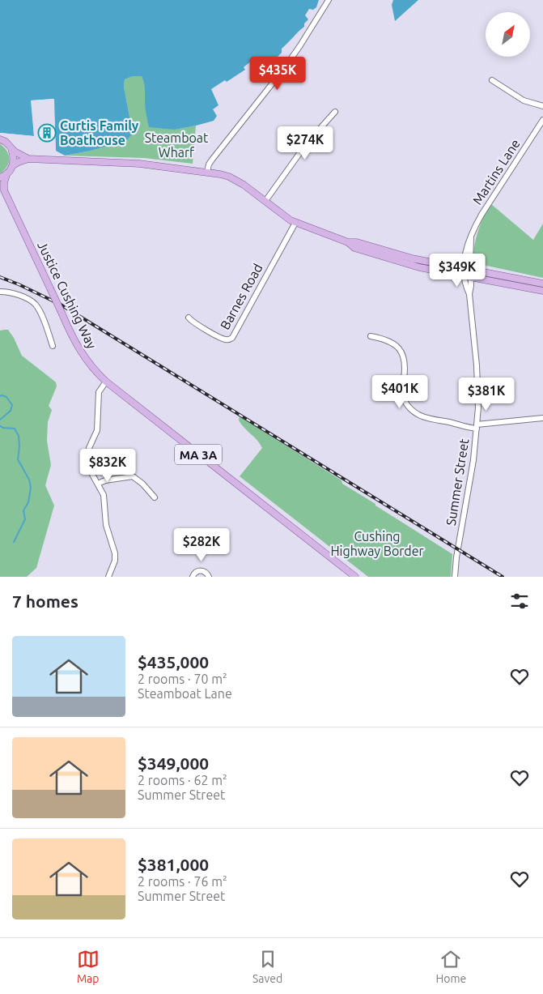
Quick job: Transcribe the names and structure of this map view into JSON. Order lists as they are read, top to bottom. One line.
{"streets":{"main road":["Justice Cushing Way","MA 3A"],"street":["Martins Lane","Barnes Road","Summer Street"]},"crossings":[["Martins Lane","Summer Street"],["Justice Cushing Way","MA 3A"]],"parks":["Steamboat Wharf","Cushing Highway Border"],"places":{"building":["Curtis Family Boathouse"]},"north":"top right","page":{"price":["$435K","$274K","$349K","$401K","$381K","$832K","$282K"],"heading":"7 homes","list":[{"name":"$435,000","note":"2 rooms · 70 m² · Steamboat Lane"},{"name":"$349,000","note":"2 rooms · 62 m² · Summer Street"},{"name":"$381,000","note":"2 rooms · 76 m² · Summer Street"}],"tabs":["Map","Saved","Home"]}}
